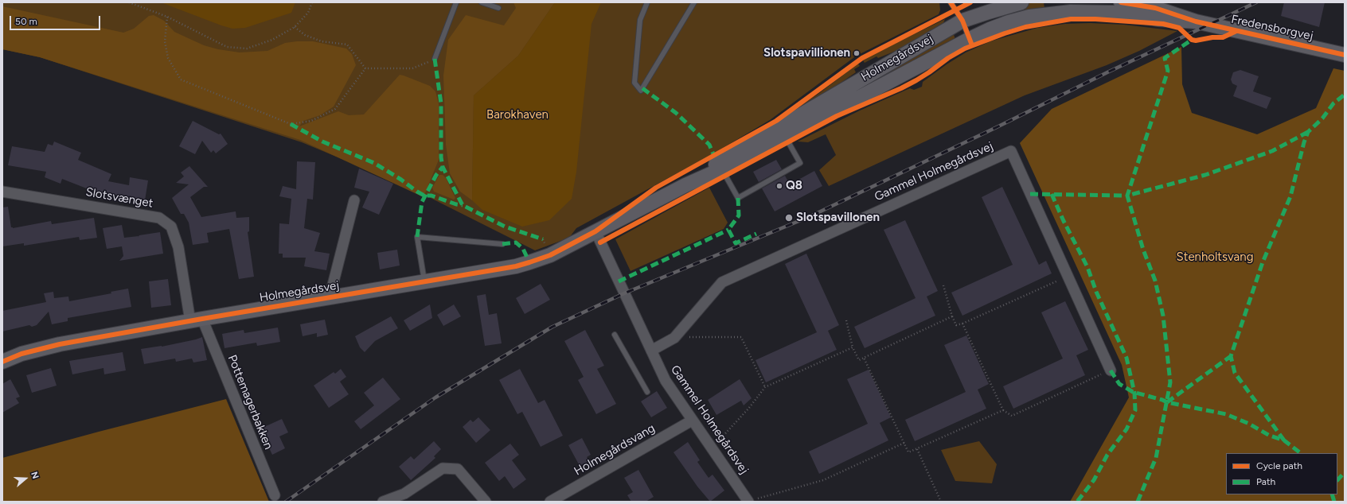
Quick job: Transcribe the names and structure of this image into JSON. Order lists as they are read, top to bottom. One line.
{"streets":{"street":["Fredensborgvej","Holmegårdsvej","Gammel Holmegårdsvej","Slotsvænget","Pottemagerbakken","Holmegårdsvang"]},"crossings":[["Fredensborgvej","Holmegårdsvej"],["Holmegårdsvej","Gammel Holmegårdsvej"],["Holmegårdsvej","Slotsvænget"],["Holmegårdsvej","Pottemagerbakken"],["Gammel Holmegårdsvej","Holmegårdsvang"],["Slotsvænget","Pottemagerbakken"]],"parks":["Barokhaven","Stenholtsvang"],"places":["Slotspavillionen","Q8","Slotspavillonen"],"legend":["Cycle path","Path"],"scale_bar":"50 m","north":"right"}
